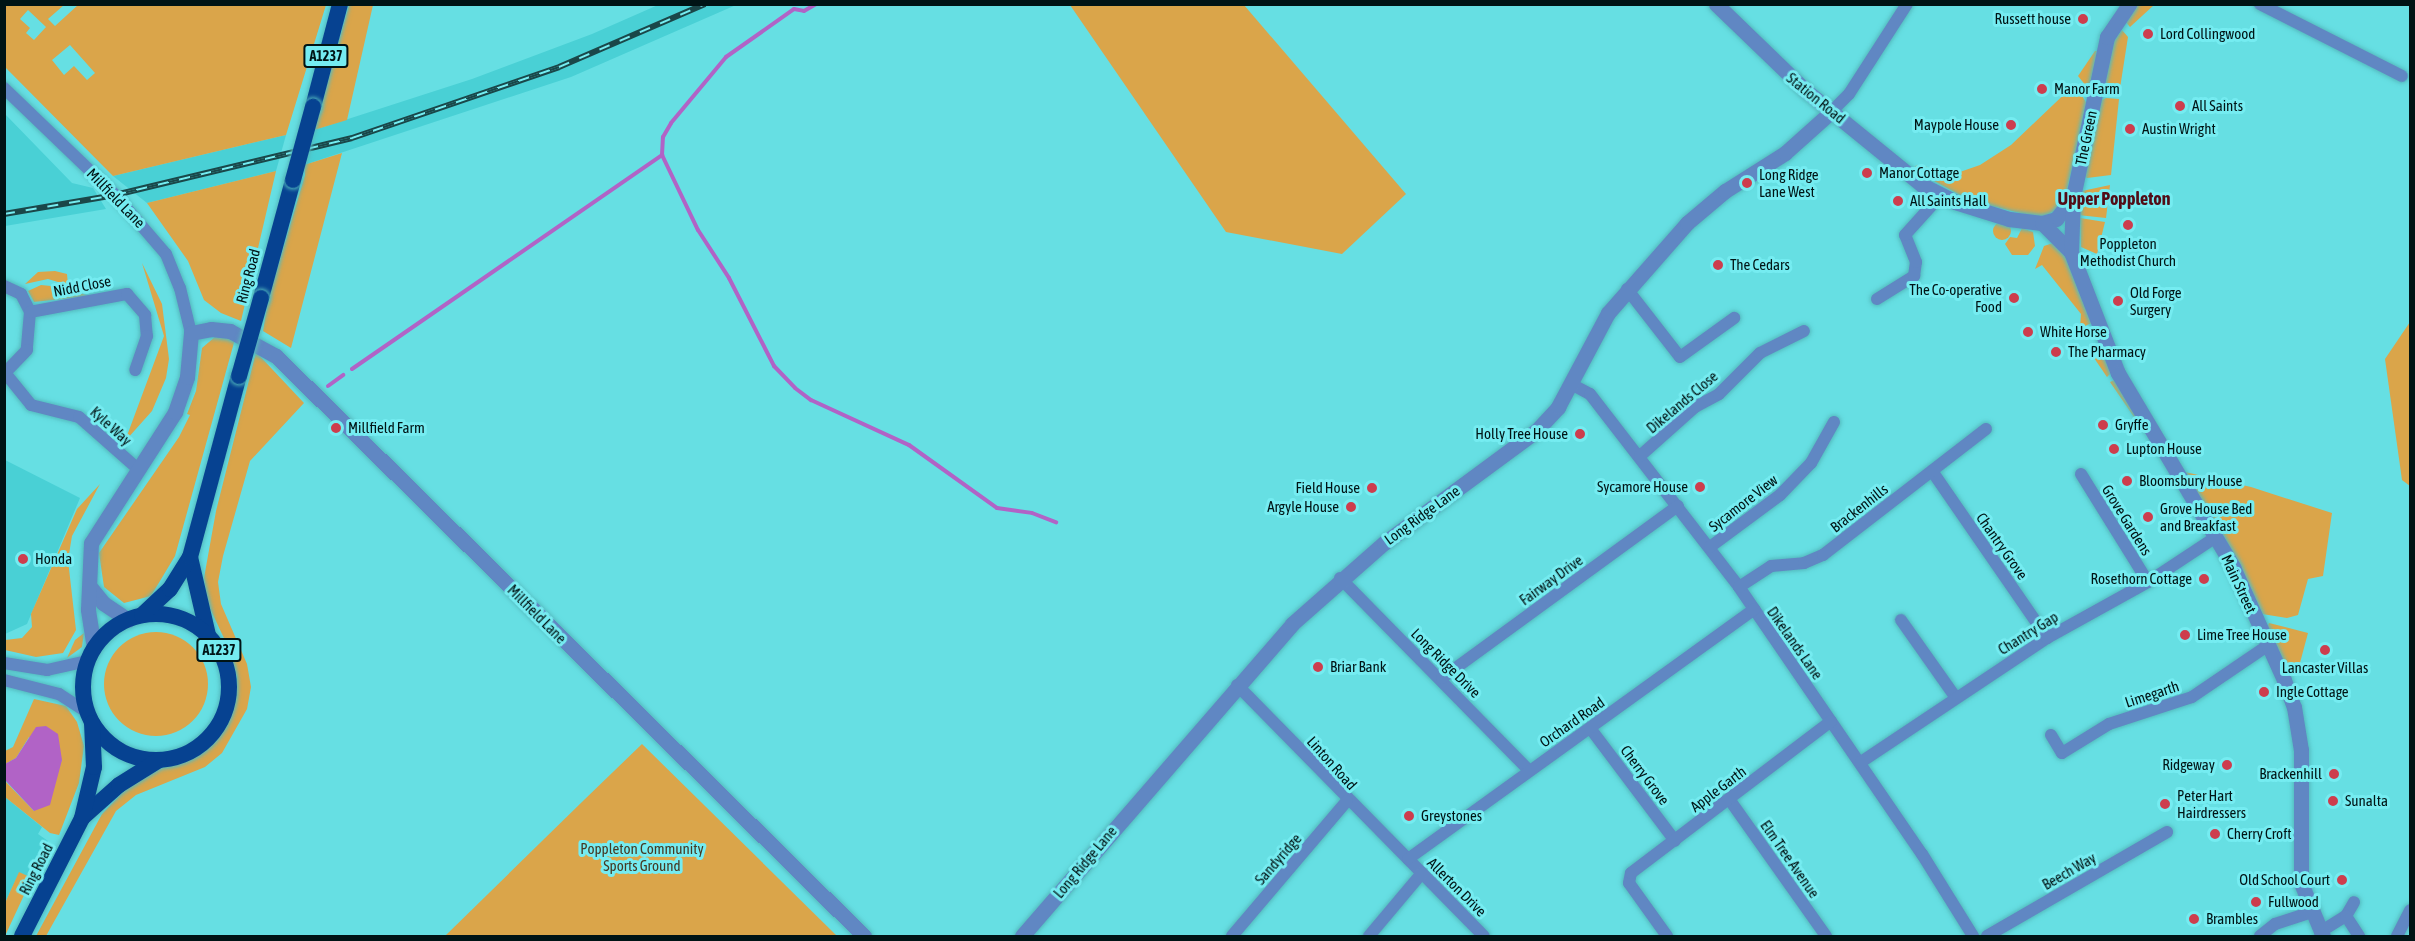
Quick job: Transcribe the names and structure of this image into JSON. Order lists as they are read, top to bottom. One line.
{"streets":{"highway":["A1237","Ring Road"],"street":["Station Road","The Green","Millfield Lane","Nidd Close","Dikelands Close","Kyle Way","Sycamore View","Brackenhills","Long Ridge Lane","Grove Gardens","Chantry Grove","Fairway Drive","Main Street","Chantry Gap","Dikelands Lane","Long Ridge Drive","Limegarth","Orchard Road","Linton Road","Cherry Grove","Apple Garth","Sandyridge","Elm Tree Avenue","Beech Way","Allerton Drive"]},"crossings":[["A1237","Millfield Lane"],["A1237","Ring Road"],["Station Road","Long Ridge Lane"],["Millfield Lane","Ring Road"],["Millfield Lane","Kyle Way"],["Dikelands Close","Dikelands Lane"],["Sycamore View","Dikelands Lane"],["Brackenhills","Chantry Grove"],["Brackenhills","Dikelands Lane"],["Long Ridge Lane","Dikelands Lane"],["Long Ridge Lane","Long Ridge Drive"],["Long Ridge Lane","Linton Road"],["Grove Gardens","Chantry Gap"],["Chantry Grove","Chantry Gap"],["Fairway Drive","Dikelands Lane"],["Fairway Drive","Long Ridge Drive"],["Main Street","Chantry Gap"],["Main Street","Limegarth"],["Chantry Gap","Dikelands Lane"],["Dikelands Lane","Orchard Road"],["Dikelands Lane","Apple Garth"],["Long Ridge Drive","Orchard Road"],["Orchard Road","Linton Road"],["Orchard Road","Cherry Grove"],["Orchard Road","Allerton Drive"],["Linton Road","Sandyridge"],["Linton Road","Allerton Drive"],["Cherry Grove","Apple Garth"],["Apple Garth","Elm Tree Avenue"]],"districts":["Upper Poppleton"],"parks":["Poppleton Community Sports Ground"],"places":["Russett house","Lord Collingwood","Manor Farm","All Saints","Maypole House","Austin Wright","Manor Cottage","Long Ridge Lane West","All Saints Hall","Poppleton Methodist Church","The Cedars","The Co-operative Food","Old Forge Surgery","White Horse","The Pharmacy","Gryffe","Millfield Farm","Holly Tree House","Lupton House","Bloomsbury House","Sycamore House","Field House","Argyle House","Grove House Bed and Breakfast","Honda","Rosethorn Cottage","Lime Tree House","Lancaster Villas","Briar Bank","Ingle Cottage","Ridgeway","Brackenhill","Sunalta","Peter Hart Hairdressers","Greystones","Cherry Croft","Old School Court","Fullwood","Brambles"]}
